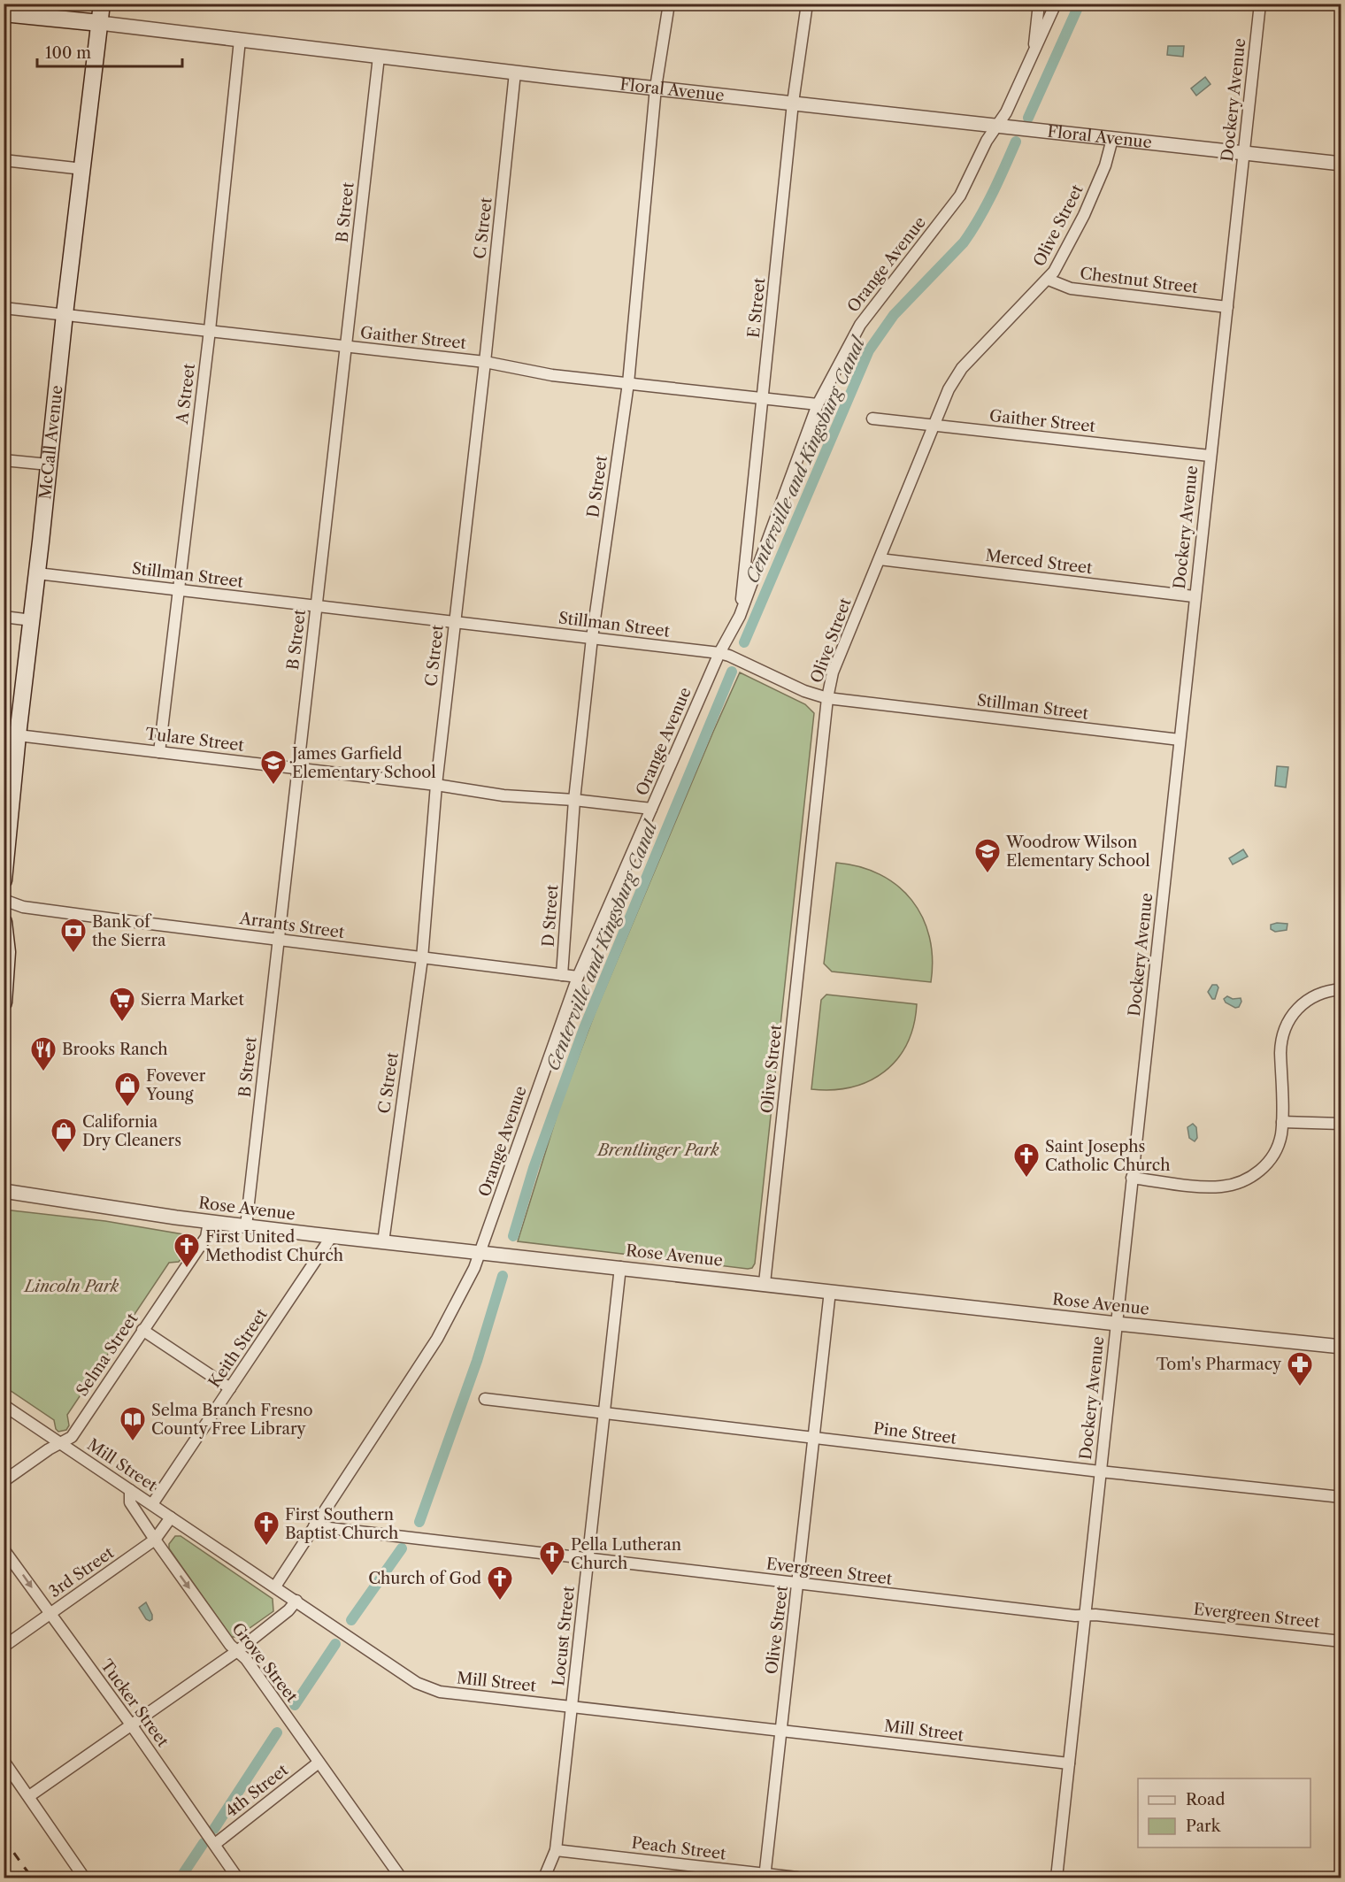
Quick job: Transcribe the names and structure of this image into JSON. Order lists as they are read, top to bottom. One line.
{"streets":{"main road":["Floral Avenue","McCall Avenue"],"street":["Dockery Avenue","B Street","Olive Street","C Street","Orange Avenue","Chestnut Street","E Street","Gaither Street","A Street","D Street","Merced Street","Stillman Street","Tulare Street","Arrants Street","Rose Avenue","Keith Street","Selma Street","Pine Street","Mill Street","Evergreen Street","3rd Street","Locust Street","Grove Street","Tucker Street","4th Street","Peach Street"]},"crossings":[["Floral Avenue","Dockery Avenue"],["Floral Avenue","B Street"],["Floral Avenue","Olive Street"],["Floral Avenue","C Street"],["Floral Avenue","Orange Avenue"],["Floral Avenue","E Street"],["Floral Avenue","A Street"],["Floral Avenue","McCall Avenue"],["Floral Avenue","D Street"],["Dockery Avenue","Chestnut Street"],["Dockery Avenue","Gaither Street"],["Dockery Avenue","Merced Street"],["Dockery Avenue","Stillman Street"],["Dockery Avenue","Rose Avenue"],["Dockery Avenue","Pine Street"],["Dockery Avenue","Mill Street"],["Dockery Avenue","Evergreen Street"],["B Street","Gaither Street"],["B Street","Stillman Street"],["B Street","Tulare Street"],["B Street","Arrants Street"],["B Street","Rose Avenue"],["Olive Street","Chestnut Street"],["Olive Street","Gaither Street"],["Olive Street","Merced Street"],["Olive Street","Stillman Street"],["Olive Street","Rose Avenue"],["Olive Street","Pine Street"],["Olive Street","Mill Street"],["Olive Street","Evergreen Street"],["Olive Street","Peach Street"],["C Street","Gaither Street"],["C Street","Stillman Street"],["C Street","Tulare Street"],["C Street","Arrants Street"],["C Street","Rose Avenue"],["Orange Avenue","E Street"],["Orange Avenue","Gaither Street"],["Orange Avenue","Stillman Street"],["Orange Avenue","Tulare Street"],["Orange Avenue","Arrants Street"],["Orange Avenue","Rose Avenue"],["Orange Avenue","Mill Street"],["Orange Avenue","Evergreen Street"],["E Street","Gaither Street"],["Gaither Street","A Street"],["Gaither Street","McCall Avenue"],["Gaither Street","D Street"],["A Street","Stillman Street"],["A Street","Tulare Street"],["McCall Avenue","Stillman Street"],["McCall Avenue","Tulare Street"],["D Street","Stillman Street"],["D Street","Tulare Street"],["D Street","Arrants Street"],["Rose Avenue","Keith Street"],["Rose Avenue","Selma Street"],["Rose Avenue","Locust Street"],["Keith Street","Mill Street"],["Selma Street","Mill Street"],["Pine Street","Locust Street"],["Mill Street","3rd Street"],["Mill Street","Locust Street"],["Mill Street","Grove Street"],["Evergreen Street","Locust Street"],["3rd Street","Grove Street"],["3rd Street","Tucker Street"],["Locust Street","Peach Street"],["Grove Street","4th Street"],["Tucker Street","4th Street"]],"water":["Centerville and Kingsburg Canal"],"parks":["Brentlinger Park","Lincoln Park"],"places":{"school or university":["James Garfield Elementary School","Woodrow Wilson Elementary School"],"bank":["Bank of the Sierra"],"supermarket":["Sierra Market"],"restaurant":["Brooks Ranch"],"shop":["Fovever Young","California Dry Cleaners"],"church":["Saint Josephs Catholic Church","First United Methodist Church","First Southern Baptist Church","Pella Lutheran Church","Church of God"],"pharmacy":["Tom's Pharmacy"],"library":["Selma Branch Fresno County Free Library"]},"legend":["Road","Park"],"scale_bar":"100 m"}
